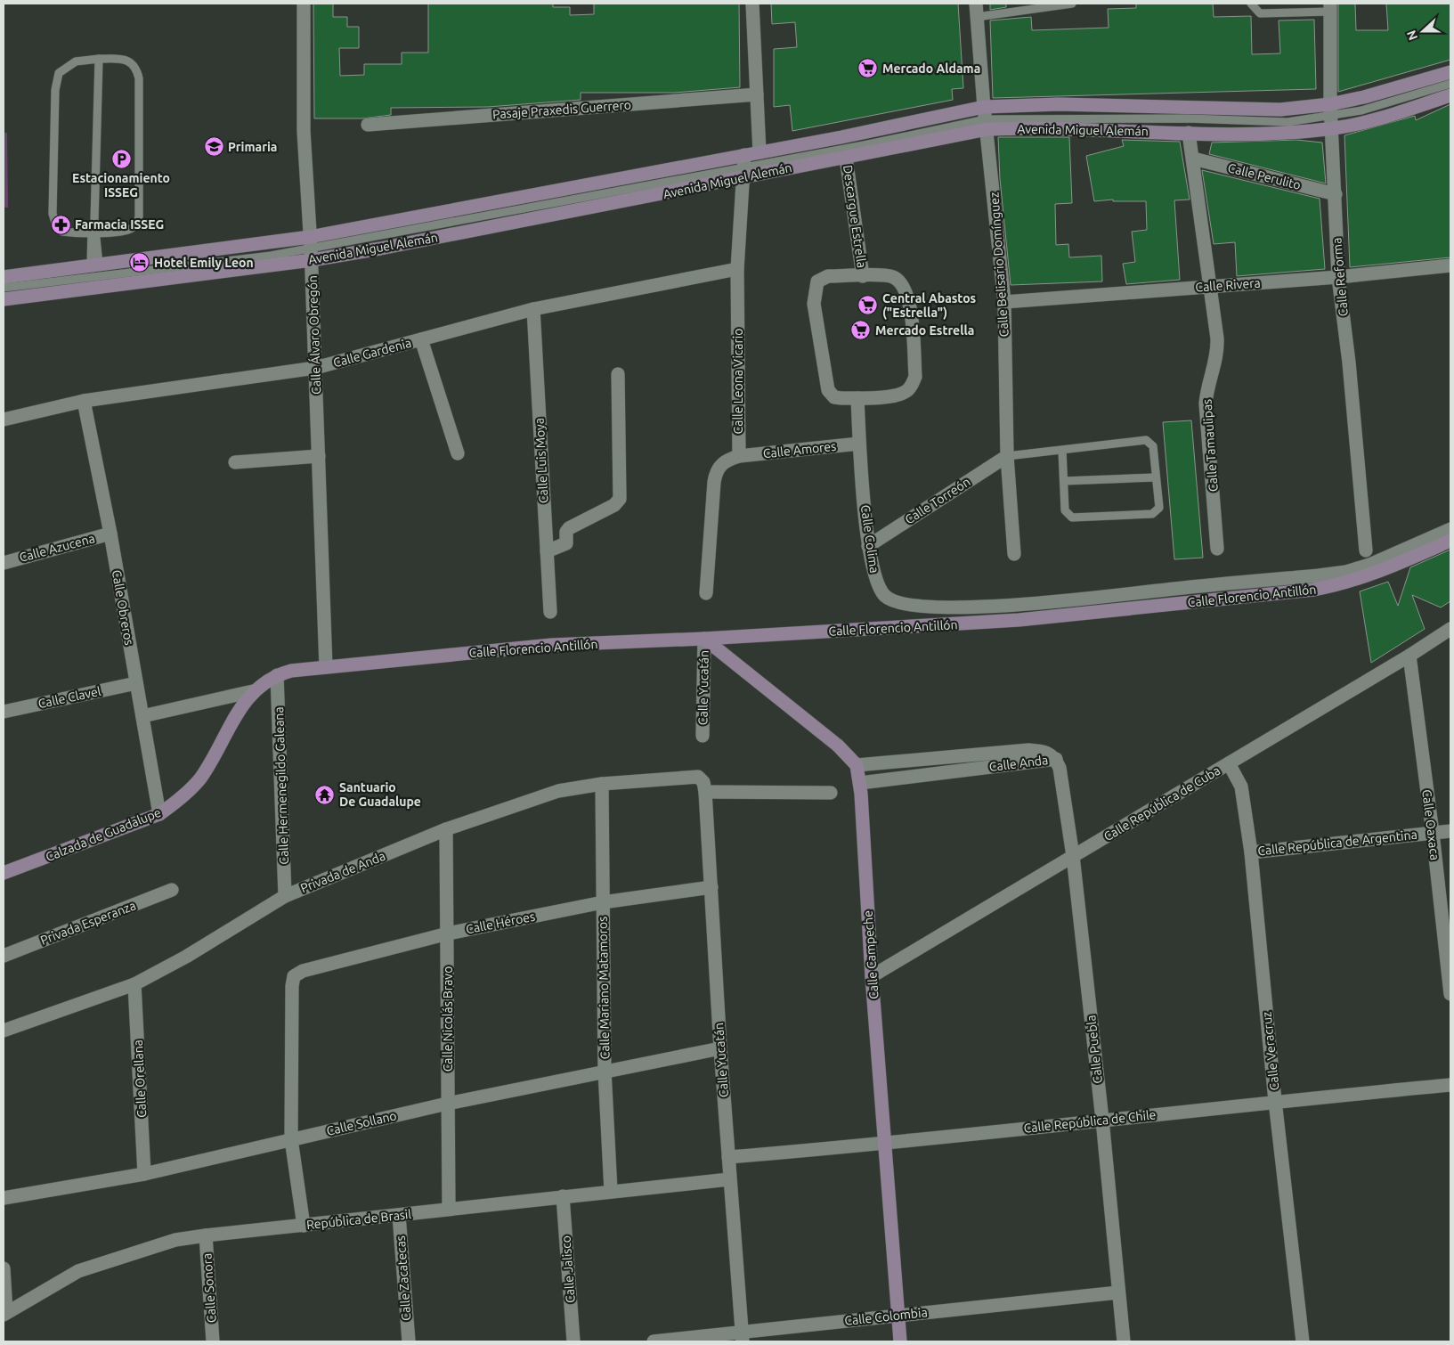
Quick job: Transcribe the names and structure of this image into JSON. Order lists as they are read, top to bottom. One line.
{"streets":{"main road":["Avenida Miguel Alemán","Calle Florencio Antillón","Calzada de Guadalupe","Calle Campeche"],"street":["Pasaje Praxedis Guerrero","Calle Perulito","Descargue Estrella","Calle Belisario Domínguez","Calle Reforma","Calle Rivera","Calle Álvaro Obregón","Calle Gardenia","Calle Leona Vicario","Calle Tamaulipas","Calle Amores","Calle Luis Moya","Calle Torreón","Calle Colima","Calle Azucena","Calle Obreros","Calle Yucatán","Calle Clavel","Calle Anda","Calle Hermenegildo Galeana","Calle República de Cuba","Calle Oaxaca","Calle República de Argentina","Privada de Anda","Privada Esperanza","Calle Héroes","Calle Mariano Matamoros","Calle Nicolás Bravo","Calle Puebla","Calle Veracruz","Calle Orellana","Calle República de Chile","Calle Sollano","República de Brasil","Calle Jalisco","Calle Zacatecas","Calle Sonora","Calle Colombia"]},"crossings":[["Avenida Miguel Alemán","Descargue Estrella"],["Avenida Miguel Alemán","Calle Belisario Domínguez"],["Avenida Miguel Alemán","Calle Reforma"],["Avenida Miguel Alemán","Calle Álvaro Obregón"],["Avenida Miguel Alemán","Calle Leona Vicario"],["Avenida Miguel Alemán","Calle Tamaulipas"],["Calle Perulito","Calle Reforma"],["Calle Perulito","Calle Tamaulipas"],["Descargue Estrella","Calle Colima"],["Calle Belisario Domínguez","Calle Rivera"],["Calle Belisario Domínguez","Calle Torreón"],["Calle Reforma","Calle Rivera"],["Calle Rivera","Calle Tamaulipas"],["Calle Álvaro Obregón","Calle Gardenia"],["Calle Álvaro Obregón","Calle Florencio Antillón"],["Calle Álvaro Obregón","Calzada de Guadalupe"],["Calle Gardenia","Calle Leona Vicario"],["Calle Gardenia","Calle Luis Moya"],["Calle Gardenia","Calle Obreros"],["Calle Leona Vicario","Calle Amores"],["Calle Amores","Calle Colima"],["Calle Torreón","Calle Colima"],["Calle Colima","Calle Florencio Antillón"],["Calle Azucena","Calle Obreros"],["Calle Florencio Antillón","Calle Yucatán"],["Calle Florencio Antillón","Calzada de Guadalupe"],["Calle Obreros","Calle Clavel"],["Calle Obreros","Calzada de Guadalupe"],["Calle Yucatán","Privada de Anda"],["Calle Yucatán","Calle Héroes"],["Calle Yucatán","Calle República de Chile"],["Calle Yucatán","Calle Sollano"],["Calle Yucatán","República de Brasil"],["Calle Yucatán","Calle Colombia"],["Calle Anda","Calle Campeche"],["Calle Anda","Calle Puebla"],["Calle Hermenegildo Galeana","Calzada de Guadalupe"],["Calle Hermenegildo Galeana","Privada de Anda"],["Calle República de Cuba","Calle Oaxaca"],["Calle República de Cuba","Calle Campeche"],["Calle República de Cuba","Calle Puebla"],["Calle República de Cuba","Calle Veracruz"],["Calle Oaxaca","Calle República de Argentina"],["Calle República de Argentina","Calle Veracruz"],["Privada de Anda","Calle Mariano Matamoros"],["Privada de Anda","Calle Nicolás Bravo"],["Privada de Anda","Calle Orellana"],["Calle Héroes","Calle Mariano Matamoros"],["Calle Héroes","Calle Nicolás Bravo"],["Calle Héroes","Calle Sollano"],["Calle Campeche","Calle República de Chile"],["Calle Campeche","Calle Colombia"],["Calle Mariano Matamoros","Calle Sollano"],["Calle Mariano Matamoros","República de Brasil"],["Calle Nicolás Bravo","Calle Sollano"],["Calle Nicolás Bravo","República de Brasil"],["Calle Puebla","Calle República de Chile"],["Calle Puebla","Calle Colombia"],["Calle Veracruz","Calle República de Chile"],["Calle Orellana","Calle Sollano"],["República de Brasil","Calle Jalisco"],["República de Brasil","Calle Zacatecas"],["República de Brasil","Calle Sonora"]],"places":{"supermarket":["Mercado Aldama","Central Abastos (\"Estrella\")","Mercado Estrella"],"school or university":["Primaria"],"parking":["Estacionamiento ISSEG"],"pharmacy":["Farmacia ISSEG"],"hotel":["Hotel Emily Leon"],"temple":["Santuario De Guadalupe"]},"north":"left"}
